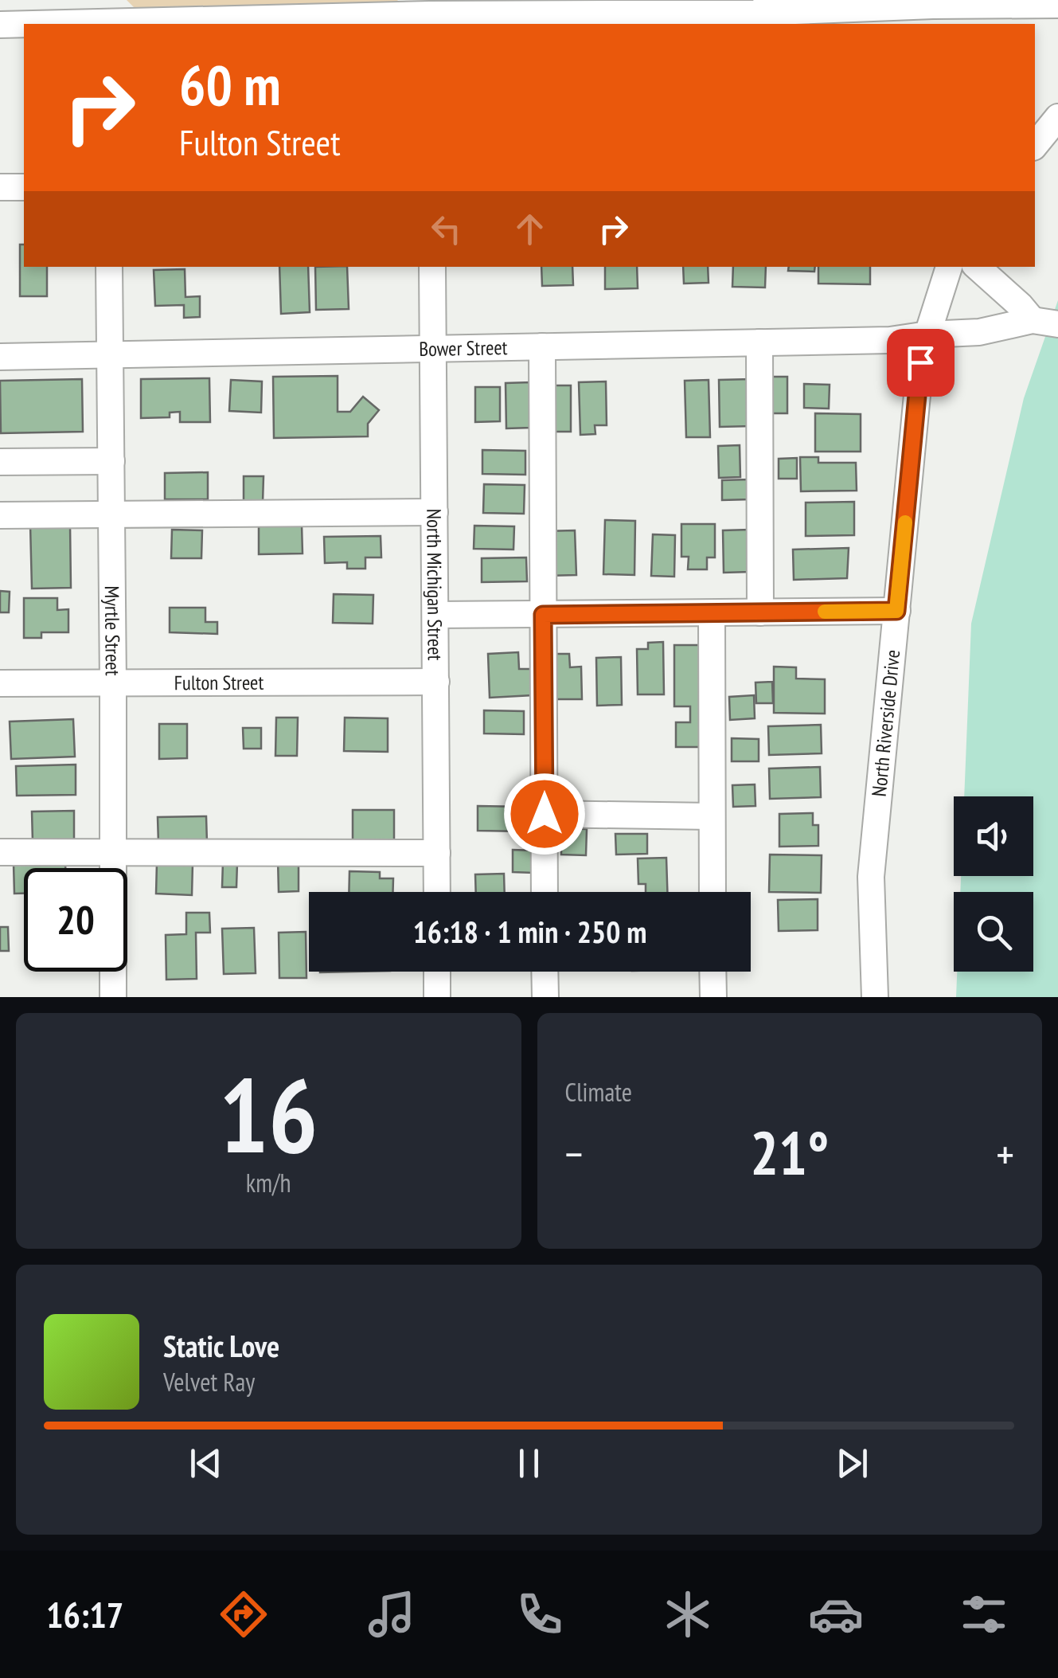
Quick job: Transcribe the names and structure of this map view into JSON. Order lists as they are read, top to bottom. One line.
{"streets":{"street":["Bower Street","North Michigan Street","Myrtle Street","Fulton Street","North Riverside Drive"]},"crossings":[["Bower Street","North Michigan Street"],["Bower Street","Myrtle Street"],["Bower Street","North Riverside Drive"],["North Michigan Street","Fulton Street"],["Myrtle Street","Fulton Street"]],"page":{"turn":["60 m","Fulton Street"],"limit":"20","trip":"16:18 · 1 min · 250 m","tile":[["16","km/h"],"Climate"],"heat":["−","21°","+"],"song":["Static Love","Velvet Ray"],"tabs":"16:17"}}
